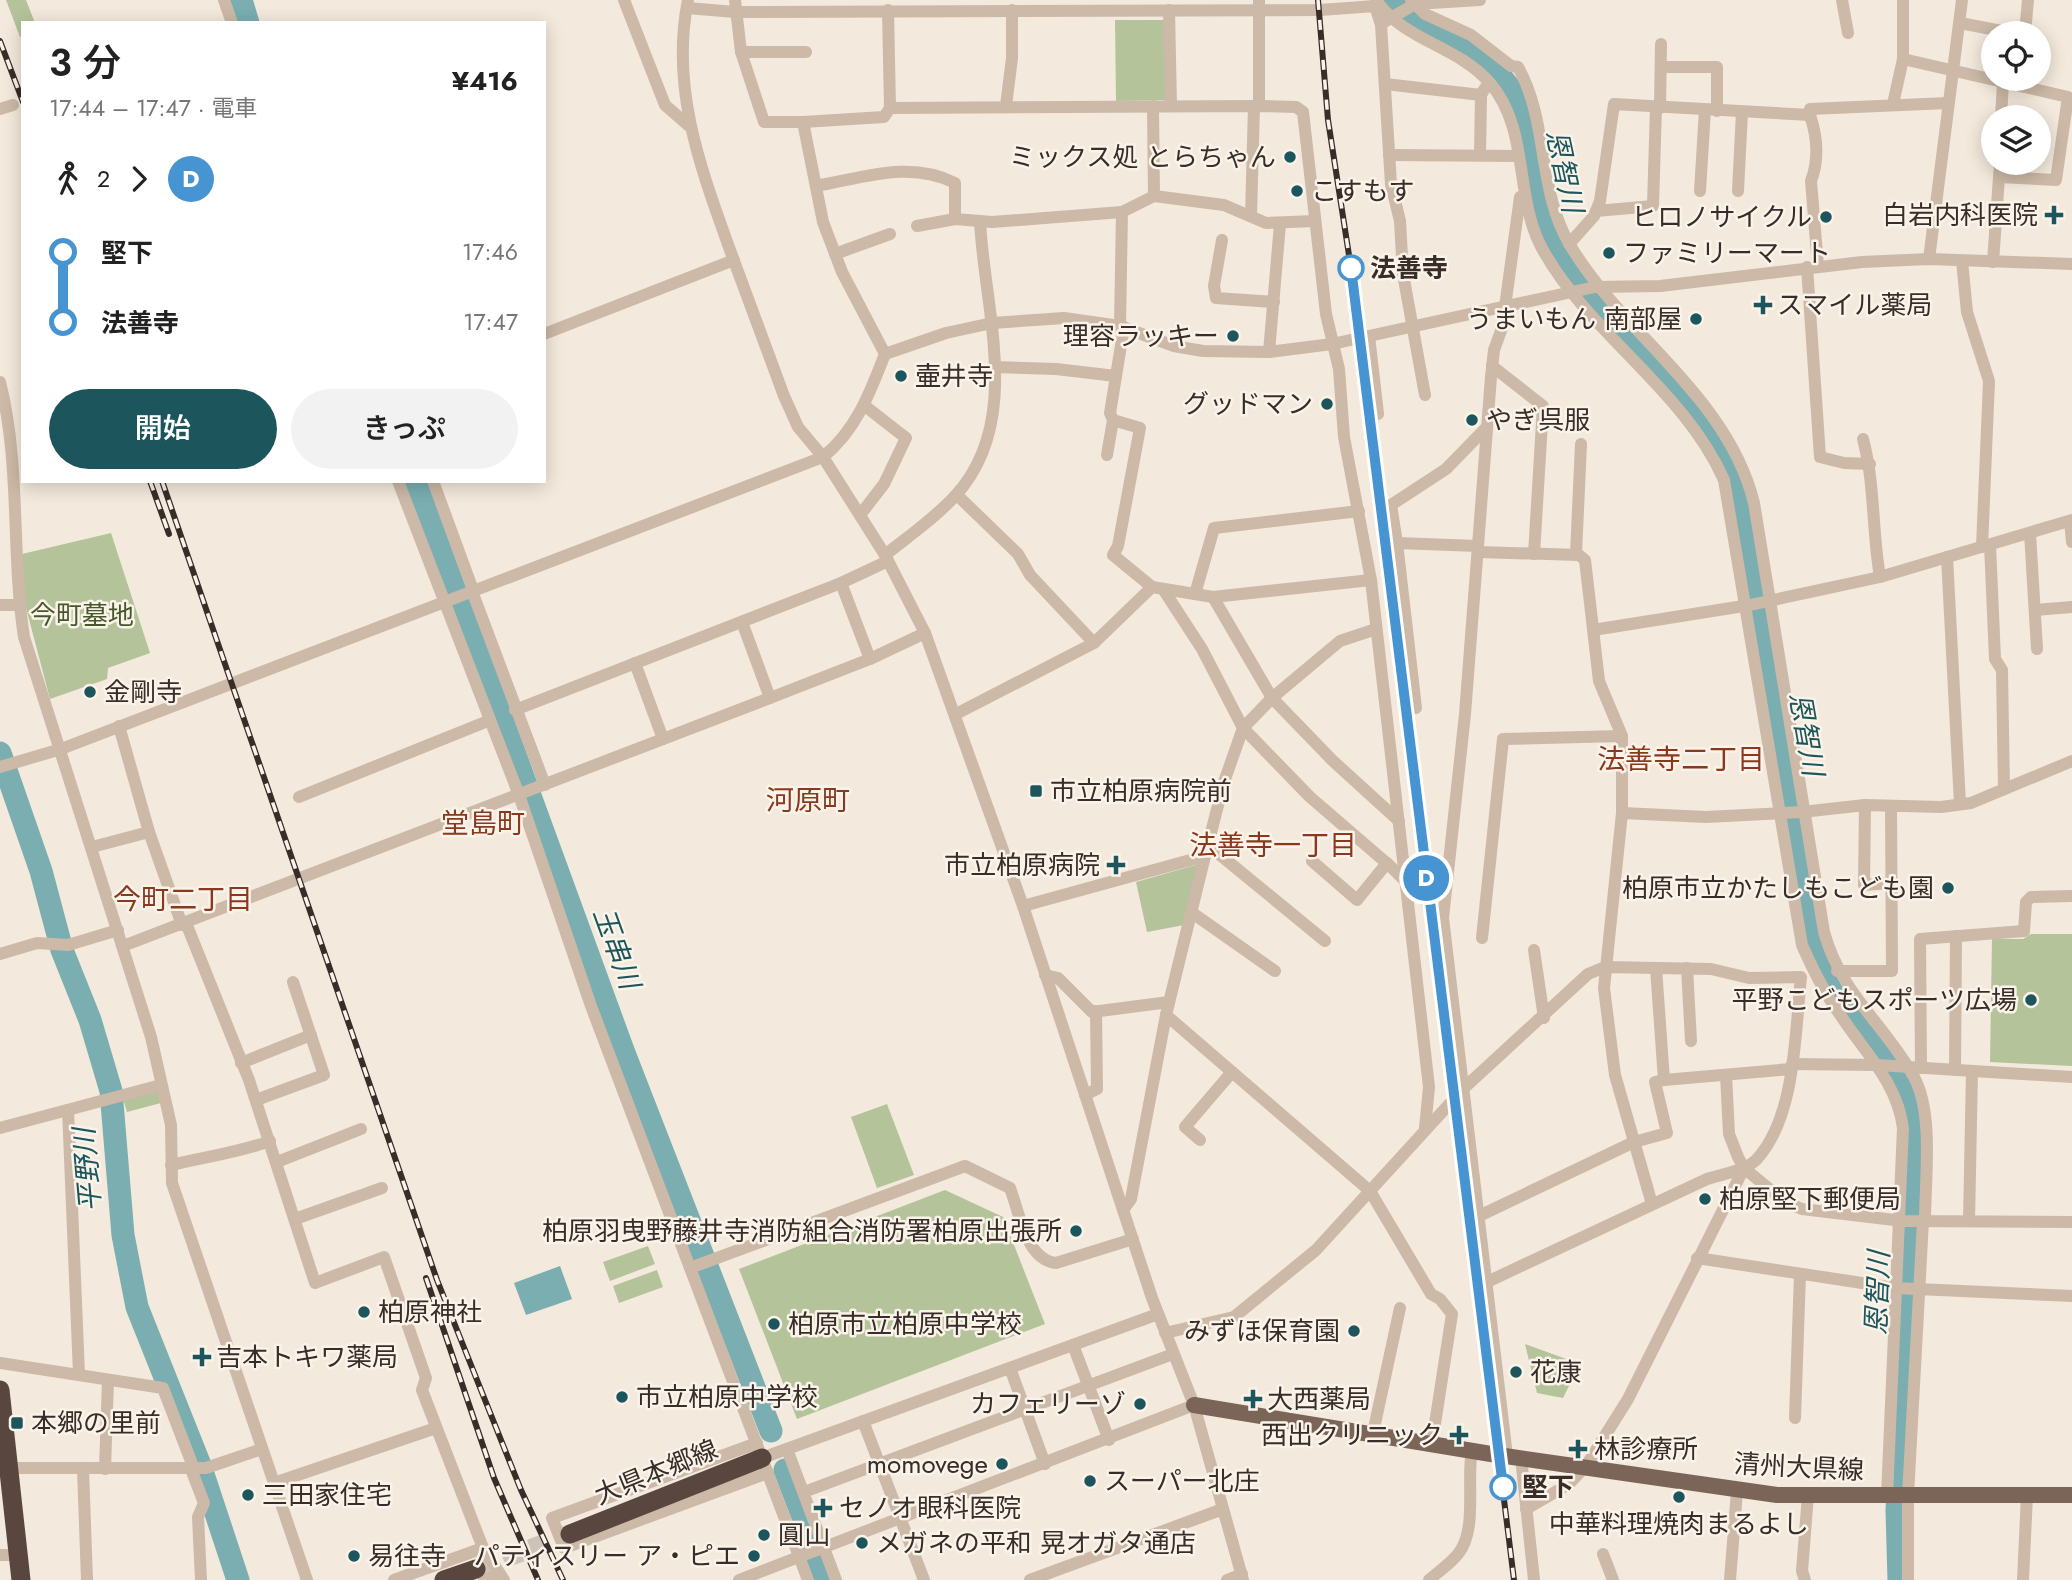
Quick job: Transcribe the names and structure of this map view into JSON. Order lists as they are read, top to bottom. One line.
{"streets":{"highway":["大県本郷線"],"main road":["清州大県線"]},"districts":["法善寺二丁目","河原町","堂島町","法善寺一丁目","今町二丁目"],"water":["恩智川","玉串川","平野川"],"parks":["今町墓地"],"places":{"other":["ミックス処 とらちゃん","こすもす","ヒロノサイクル","ファミリーマート","法善寺","うまいもん 南部屋","理容ラッキー","壷井寺","グッドマン","やぎ呉服","金剛寺","柏原市立かたしもこども園","平野こどもスポーツ広場","柏原堅下郵便局","柏原羽曳野藤井寺消防組合消防署柏原出張所","柏原神社","柏原市立柏原中学校","みずほ保育園","花康","市立柏原中学校","カフェリーゾ","momovege","スーパー北庄","堅下","三田家住宅","中華料理焼肉まるよし","圓山","メガネの平和 晃オガタ通店","易往寺","パティスリー ア・ピエ"],"health":["白岩内科医院","スマイル薬局","市立柏原病院","吉本トキワ薬局","大西薬局","西出クリニック","林診療所","セノオ眼科医院"],"transit":["市立柏原病院前","本郷の里前"]},"page":{"on_map":"D","heading":["3 分","17:44 – 17:47 · 電車","¥416"],"legs":["2","D"],"list":[{"name":"堅下","value":"17:46"},{"name":"法善寺","value":"17:47"}],"buttons":["開始","きっぷ"]}}
